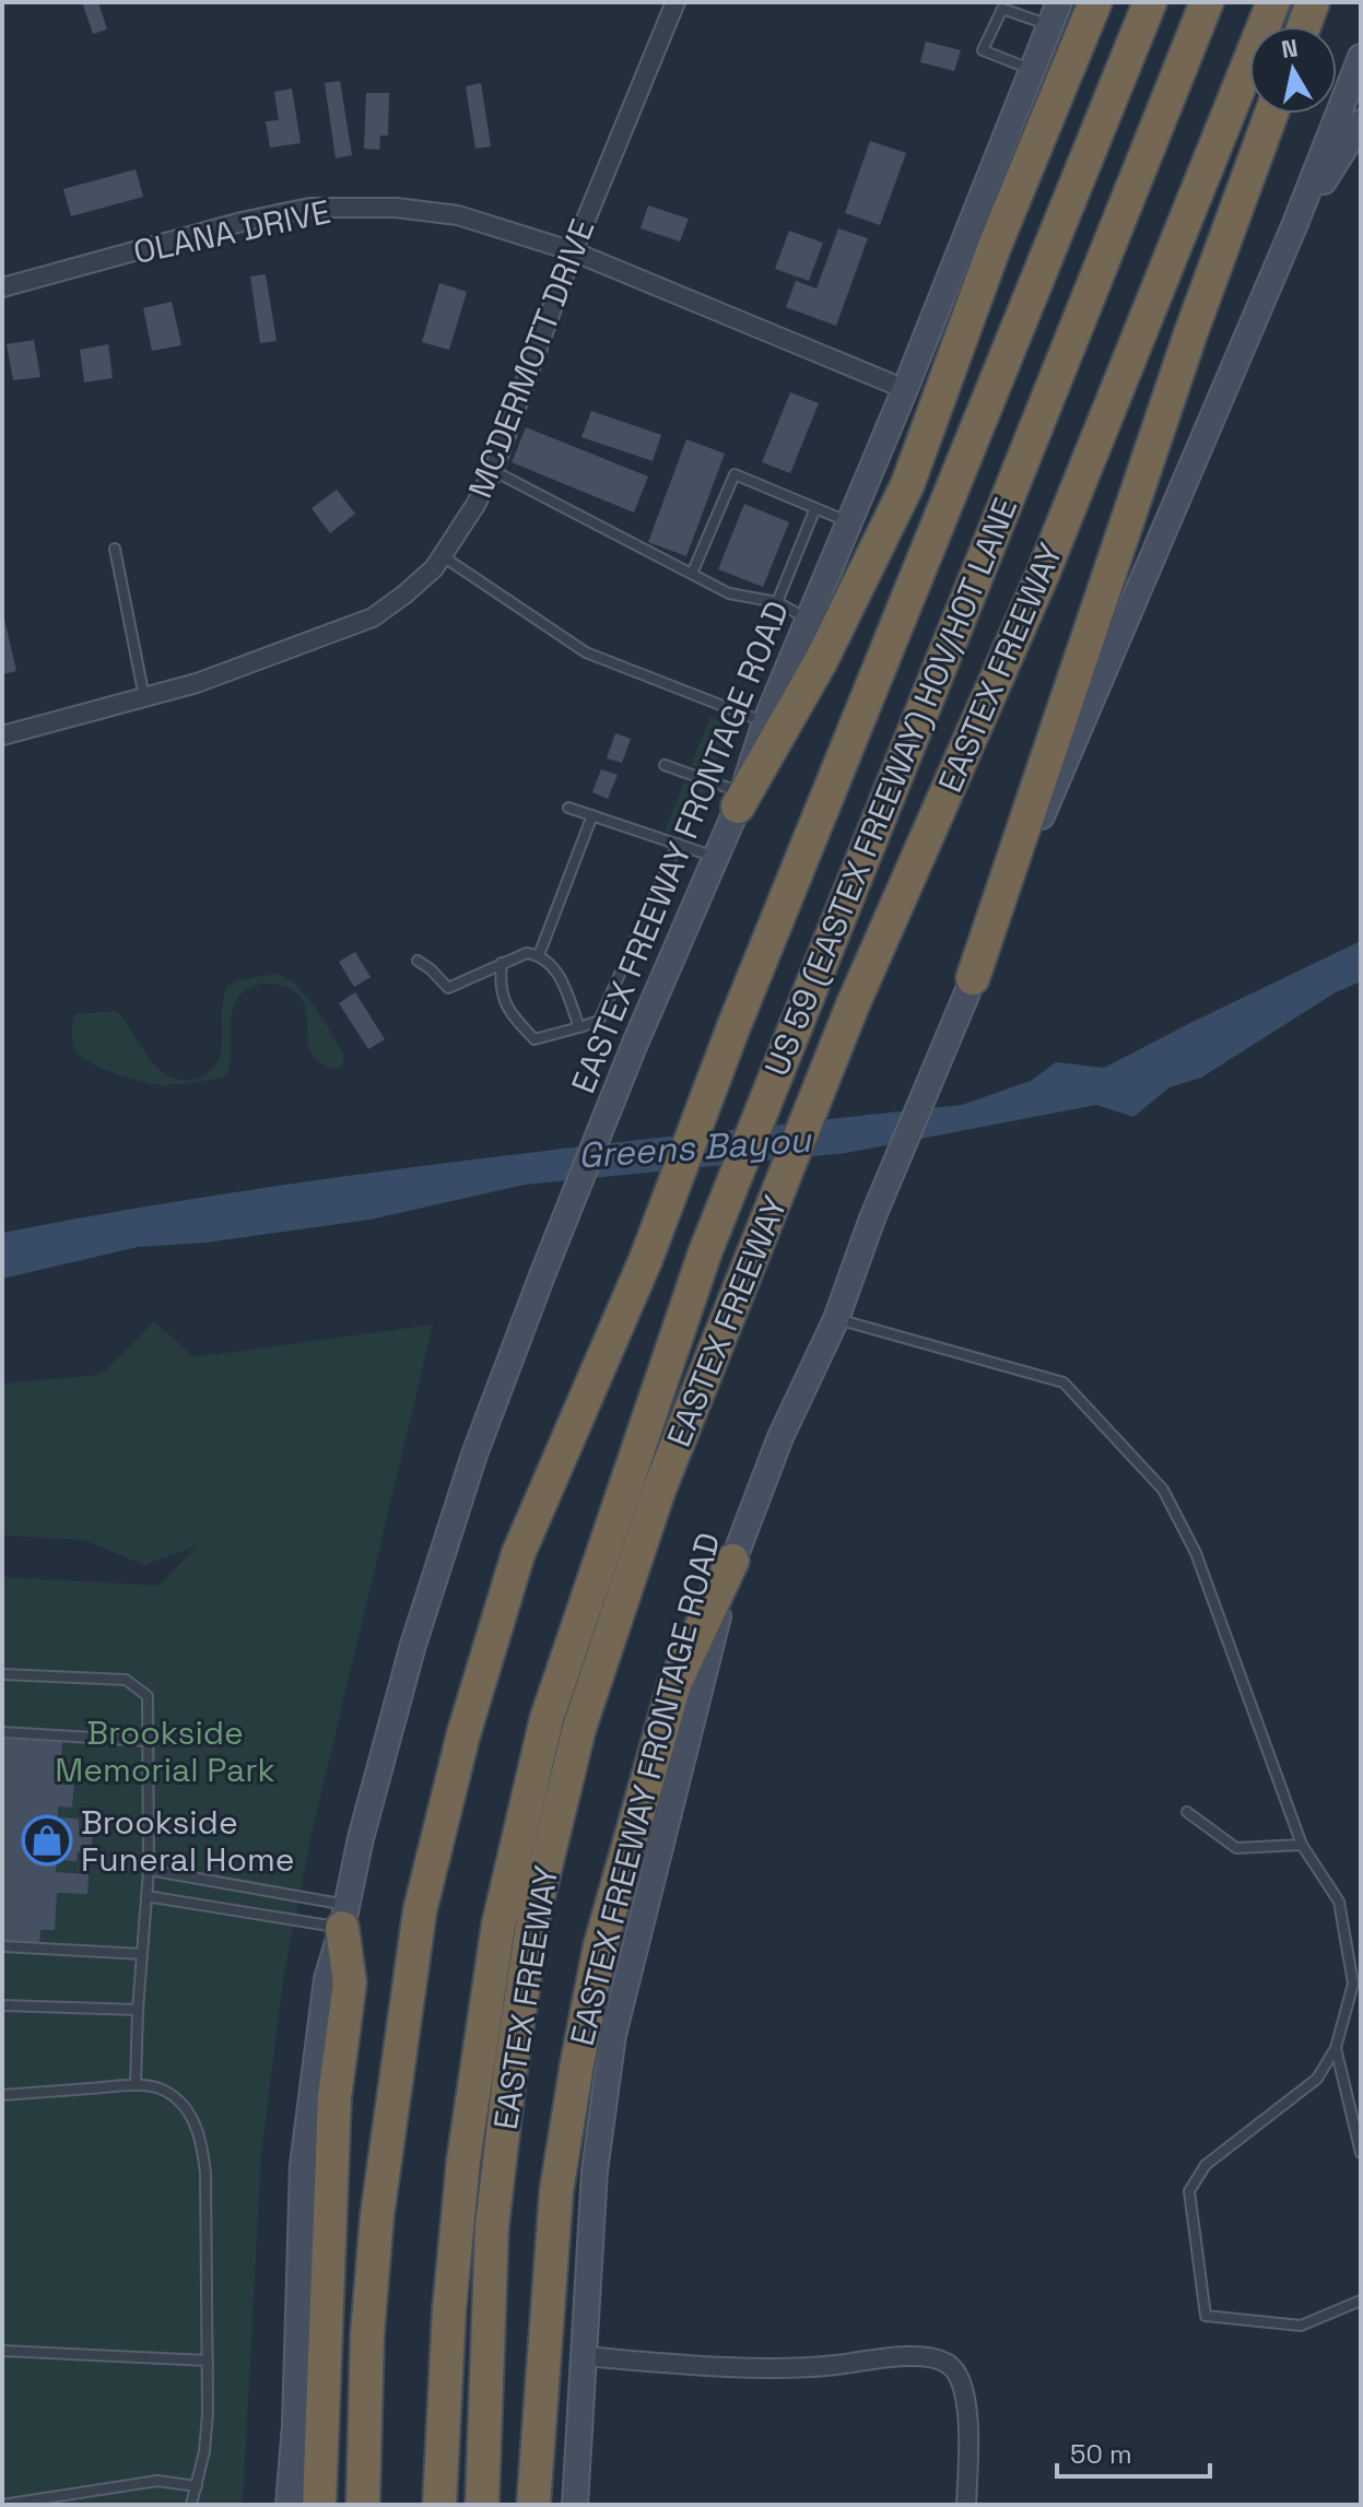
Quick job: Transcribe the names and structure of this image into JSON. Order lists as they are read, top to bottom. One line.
{"streets":{"highway":["EASTEX FREEWAY","US 59 (EASTEX FREEWAY) HOV/HOT LANE"],"main road":["EASTEX FREEWAY FRONTAGE ROAD"],"street":["OLANA DRIVE","MCDERMOTT DRIVE"]},"crossings":[["OLANA DRIVE","MCDERMOTT DRIVE"],["OLANA DRIVE","EASTEX FREEWAY FRONTAGE ROAD"]],"water":["Greens Bayou"],"parks":["Brookside Memorial Park"],"places":{"shop":["Brookside Funeral Home"]},"scale_bar":"50 m","north":"top"}
